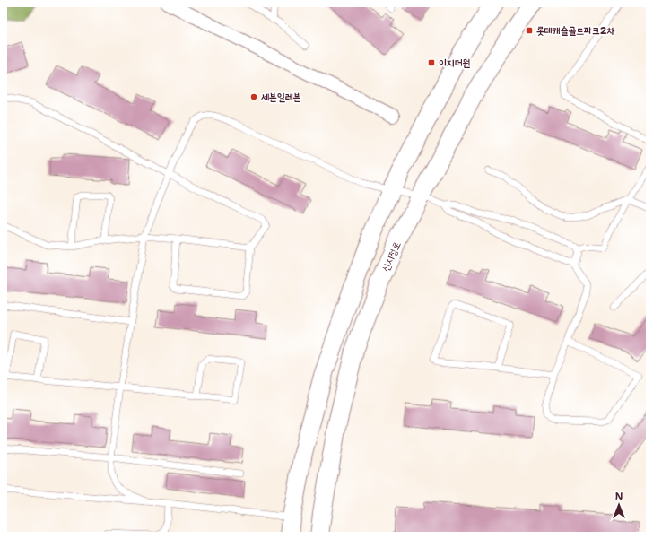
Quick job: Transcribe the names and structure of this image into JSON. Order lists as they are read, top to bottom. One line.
{"streets":{"street":["신지정로"]},"places":{"transit":["롯데캐슬골드파크2차","이지더원"],"other":["세븐일레븐"]},"north":"top"}
